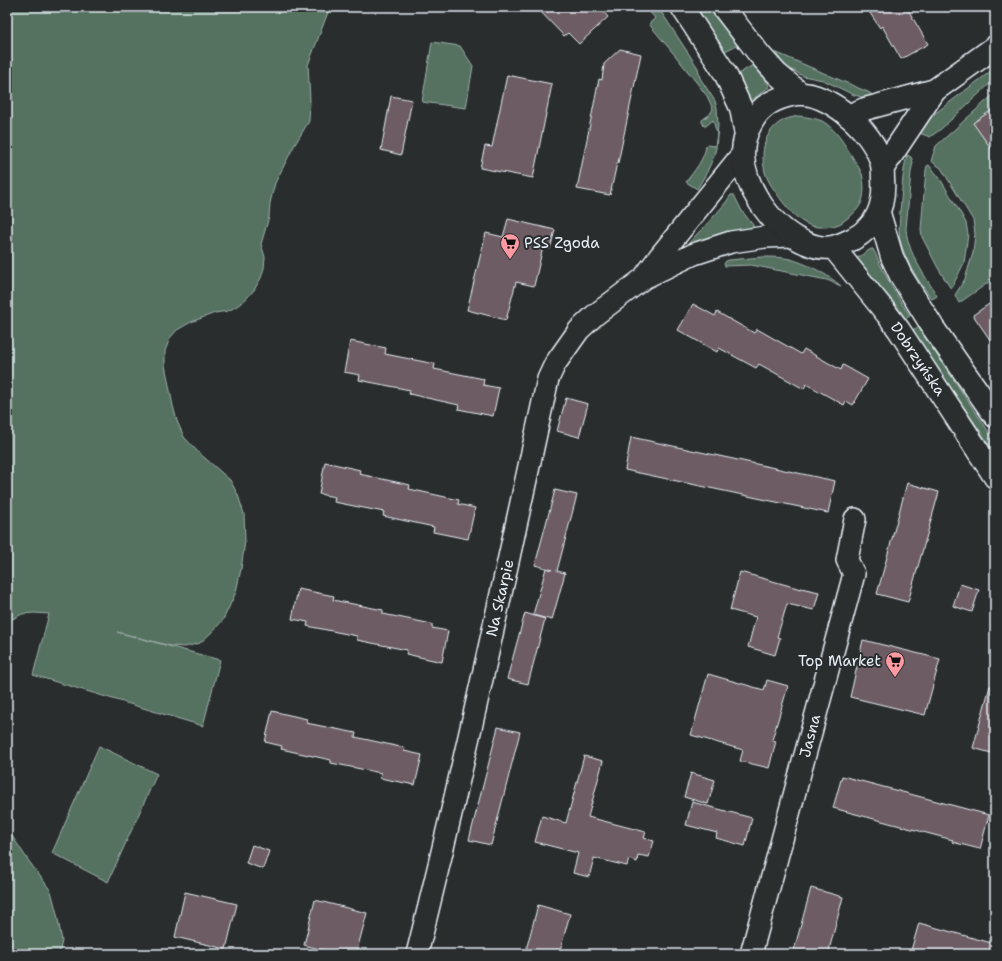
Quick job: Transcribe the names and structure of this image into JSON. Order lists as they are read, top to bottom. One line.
{"streets":{"main road":["Dobrzyńska"],"street":["Na Skarpie","Jasna"]},"places":{"supermarket":["PSS Zgoda","Top Market"]}}
